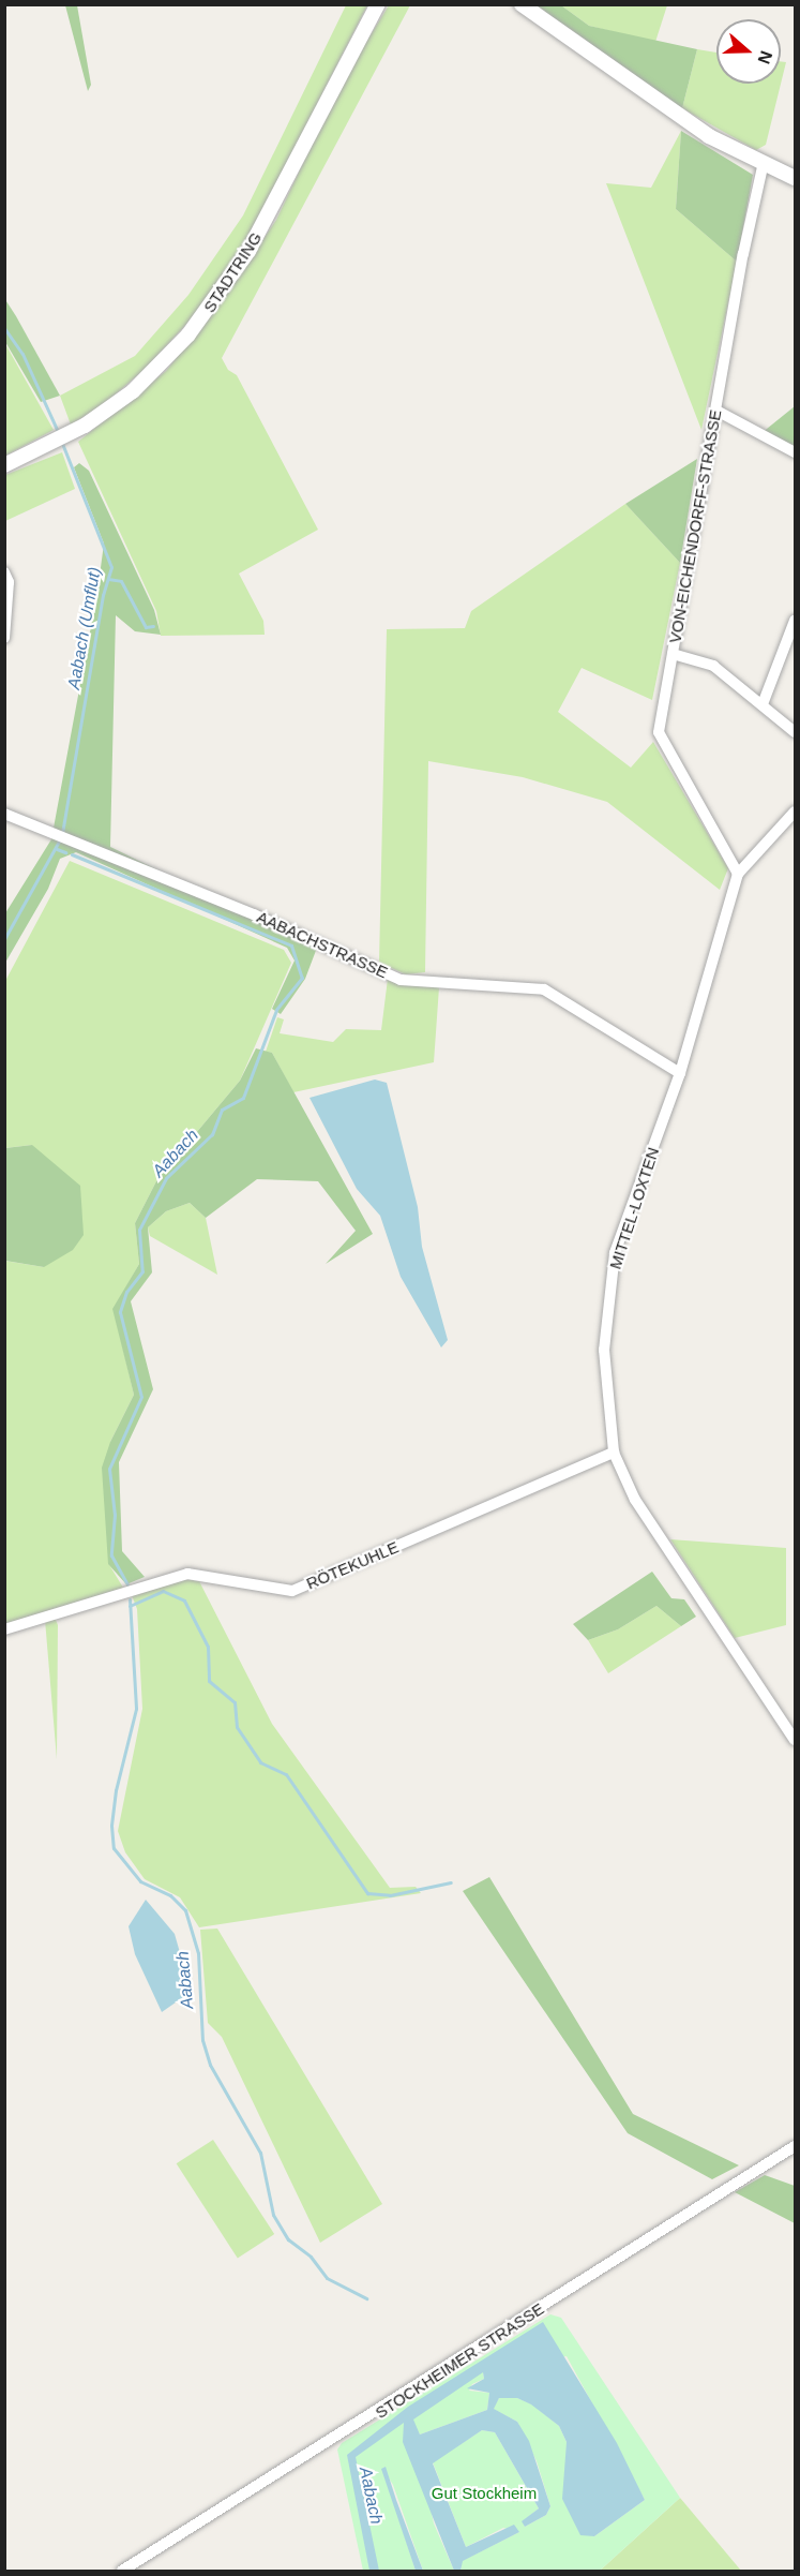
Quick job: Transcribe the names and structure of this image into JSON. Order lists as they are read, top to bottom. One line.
{"streets":{"street":["STADTRING","VON-EICHENDORFF-STRASSE","AABACHSTRASSE","MITTEL-LOXTEN","RÖTEKUHLE","STOCKHEIMER STRASSE"]},"crossings":[["VON-EICHENDORFF-STRASSE","MITTEL-LOXTEN"],["AABACHSTRASSE","MITTEL-LOXTEN"],["MITTEL-LOXTEN","RÖTEKUHLE"]],"water":["Aabach (Umflut)","Aabach"],"parks":["Gut Stockheim"],"north":"right"}
